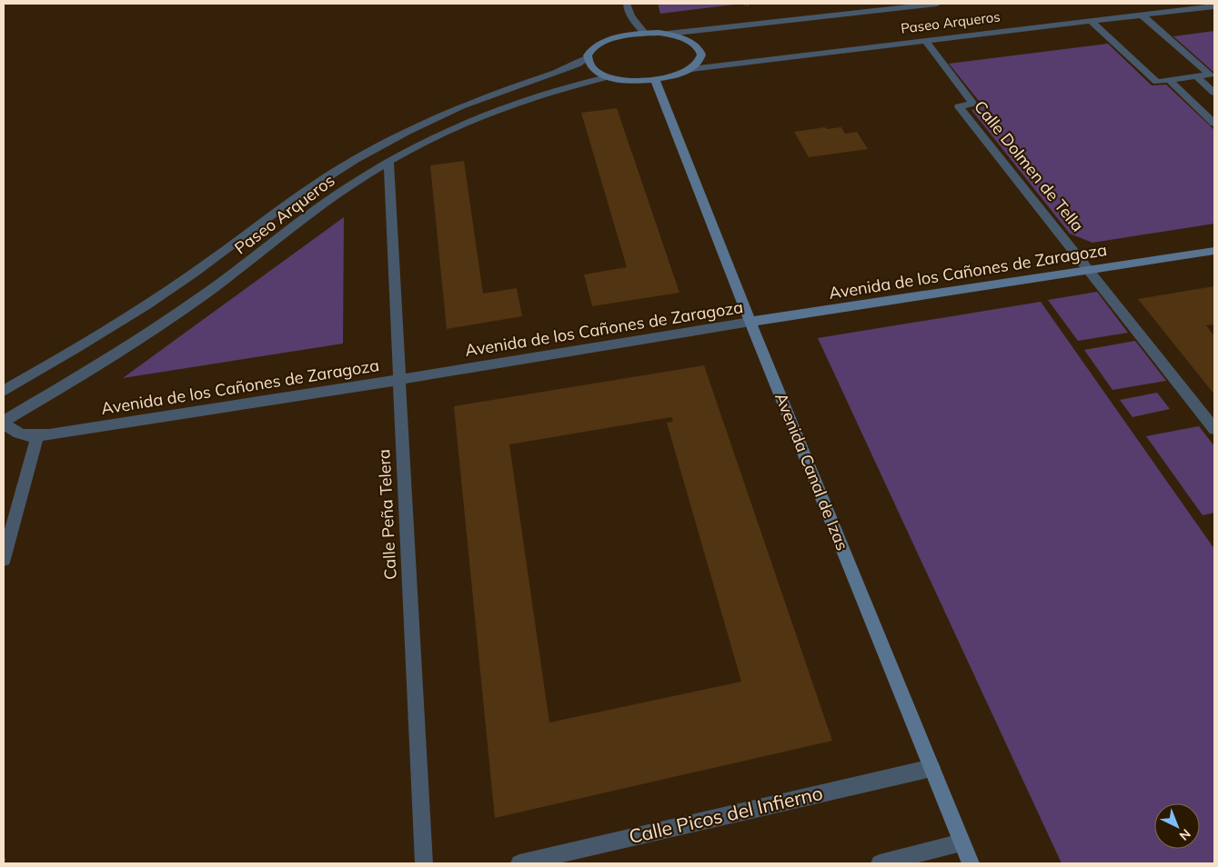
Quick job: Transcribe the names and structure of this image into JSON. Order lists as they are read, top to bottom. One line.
{"streets":{"street":["Paseo Arqueros","Calle Dolmen de Tella","Avenida de los Cañones de Zaragoza","Avenida Canal de Izas","Calle Peña Telera","Calle Picos del Infierno"]},"crossings":[["Paseo Arqueros","Calle Dolmen de Tella"],["Paseo Arqueros","Avenida de los Cañones de Zaragoza"],["Paseo Arqueros","Calle Peña Telera"],["Calle Dolmen de Tella","Avenida de los Cañones de Zaragoza"],["Avenida de los Cañones de Zaragoza","Avenida Canal de Izas"],["Avenida de los Cañones de Zaragoza","Calle Peña Telera"],["Avenida Canal de Izas","Calle Picos del Infierno"]],"north":"bottom right"}
